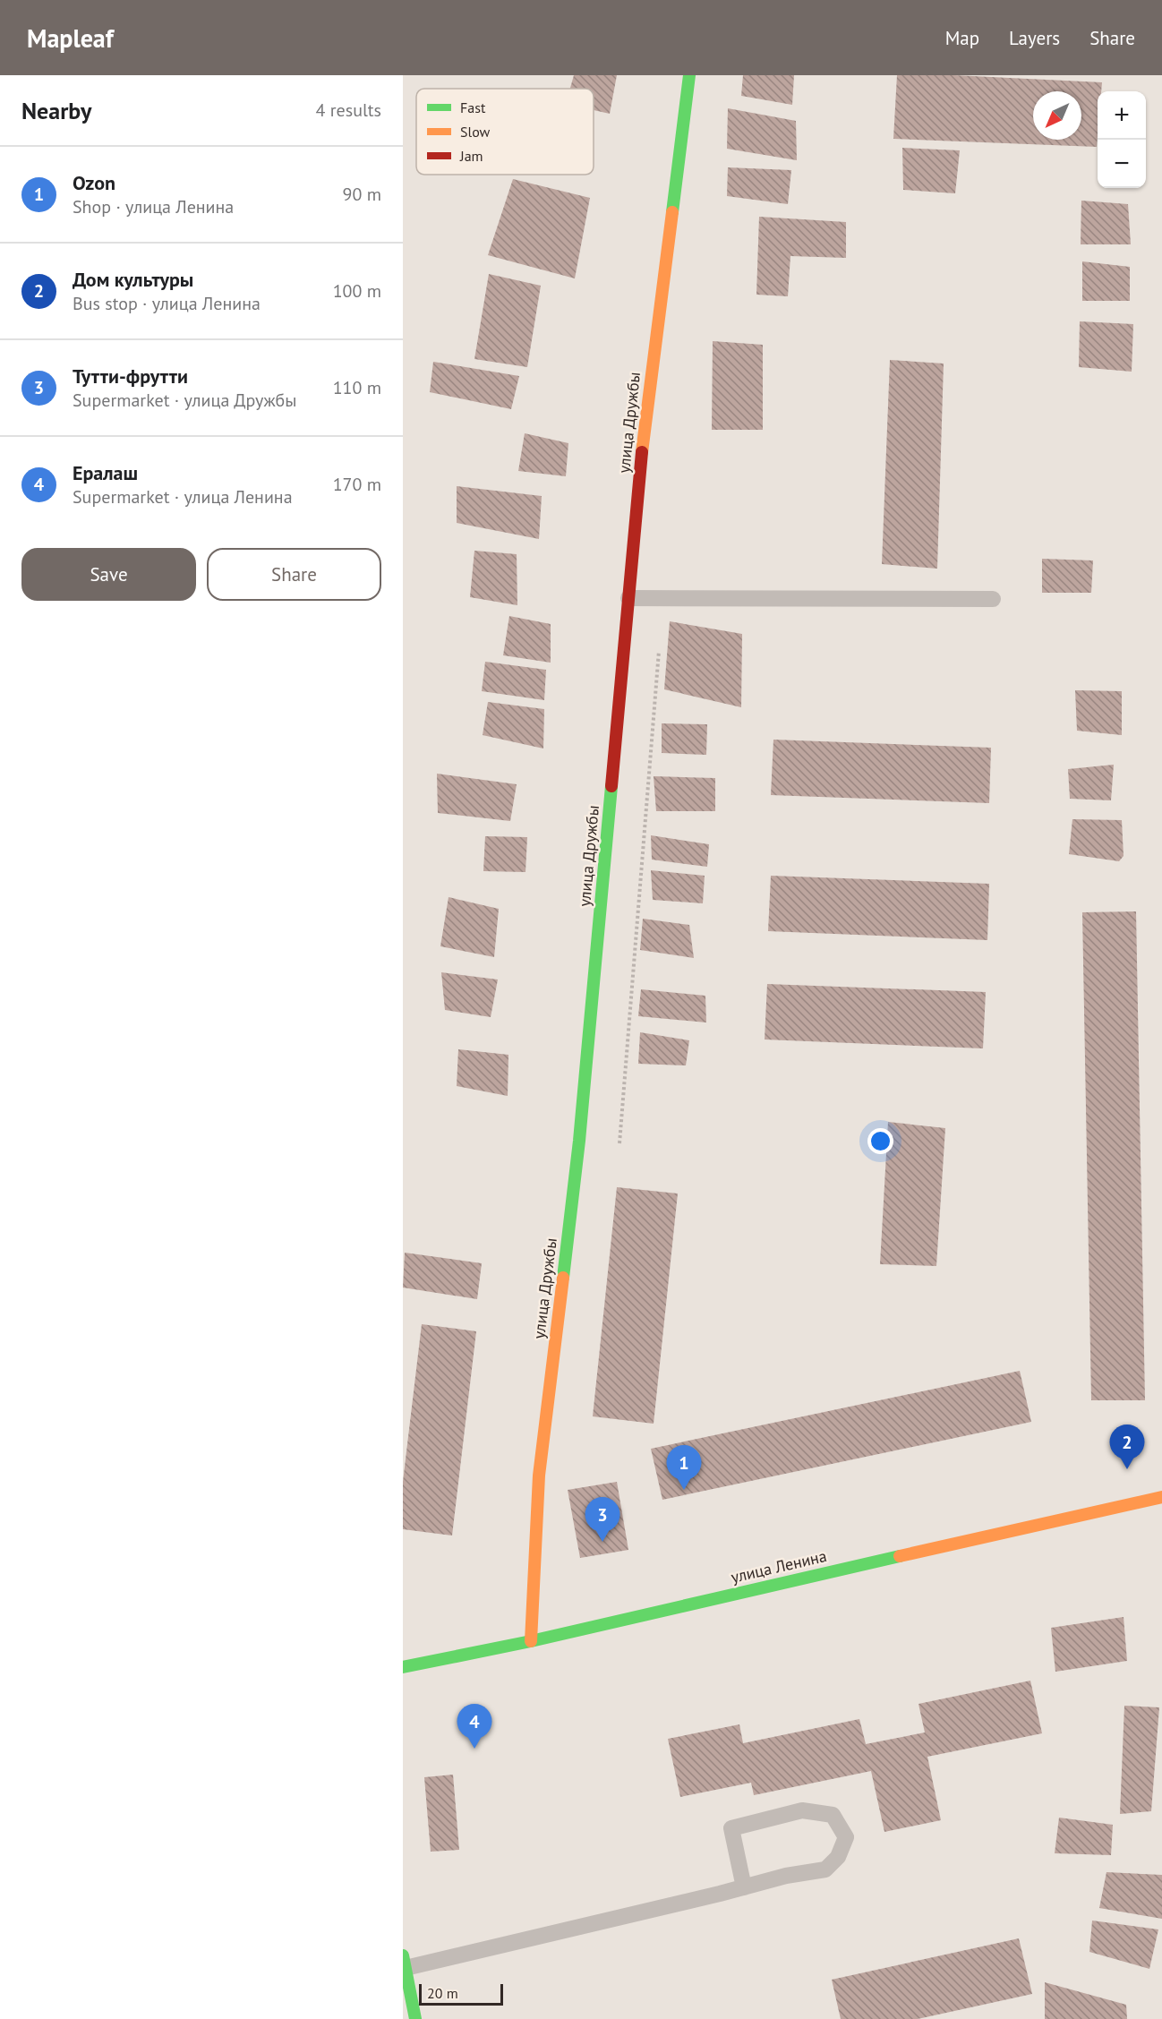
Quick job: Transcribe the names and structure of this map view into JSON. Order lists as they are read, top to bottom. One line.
{"streets":{"street":["улица Дружбы","улица Ленина"]},"crossings":[["улица Дружбы","улица Ленина"]],"legend":["Fast","Slow","Jam"],"scale_bar":"20 m","north":"bottom left","page":{"header":"Mapleaf","nav":["Map","Layers","Share"],"heading":["Nearby","4 results"],"map_buttons":["+","−"],"list":[{"mark":"1","name":"Ozon","note":"Shop · улица Ленина","value":"90 m"},{"mark":"2","name":"Дом культуры","note":"Bus stop · улица Ленина","value":"100 m"},{"mark":"3","name":"Тутти-фрутти","note":"Supermarket · улица Дружбы","value":"110 m"},{"mark":"4","name":"Ералаш","note":"Supermarket · улица Ленина","value":"170 m"}],"buttons":["Save","Share"],"pins":["2","1","3","4"],"scale":"20 m"}}
